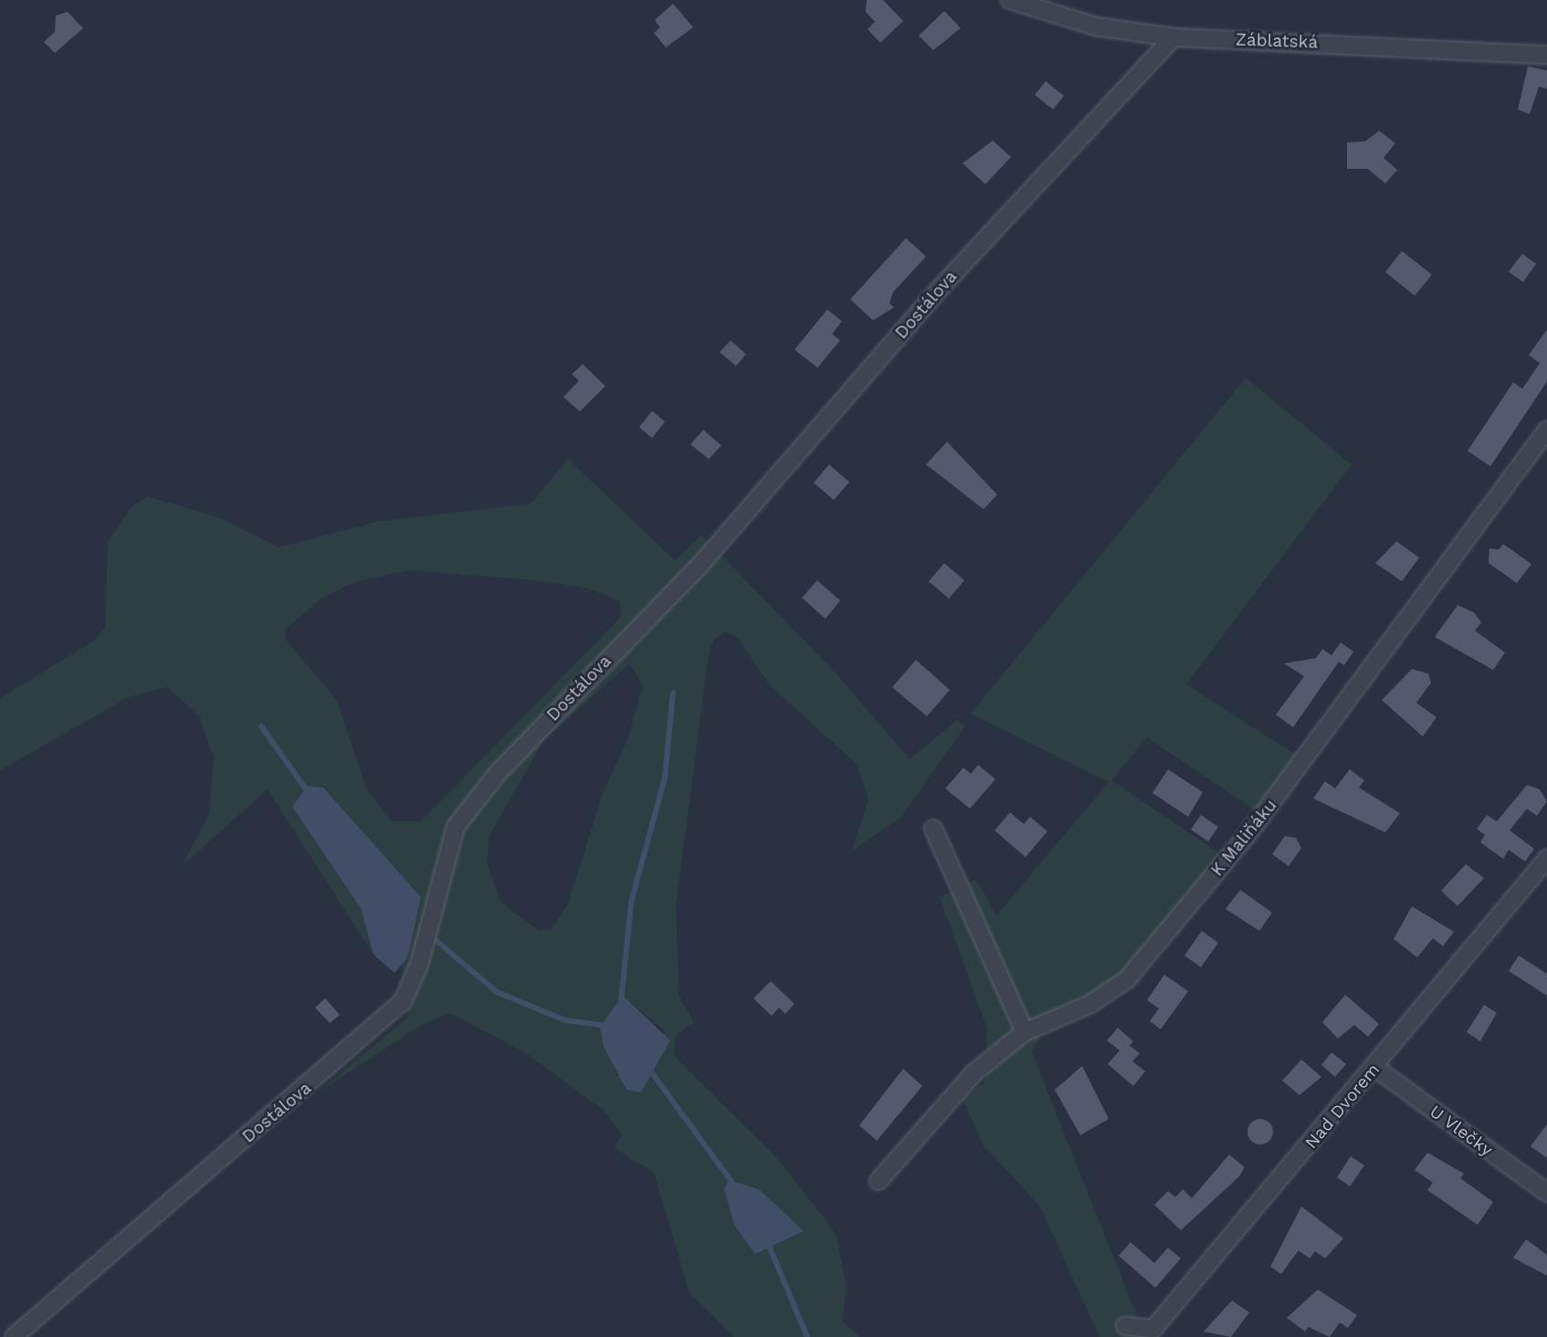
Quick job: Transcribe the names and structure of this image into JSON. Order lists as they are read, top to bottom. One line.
{"streets":{"street":["Záblatská","Dostálova","K Maliňáku","Nad Dvorem","U Vlečky"]},"crossings":[["Záblatská","Dostálova"],["Nad Dvorem","U Vlečky"]]}
